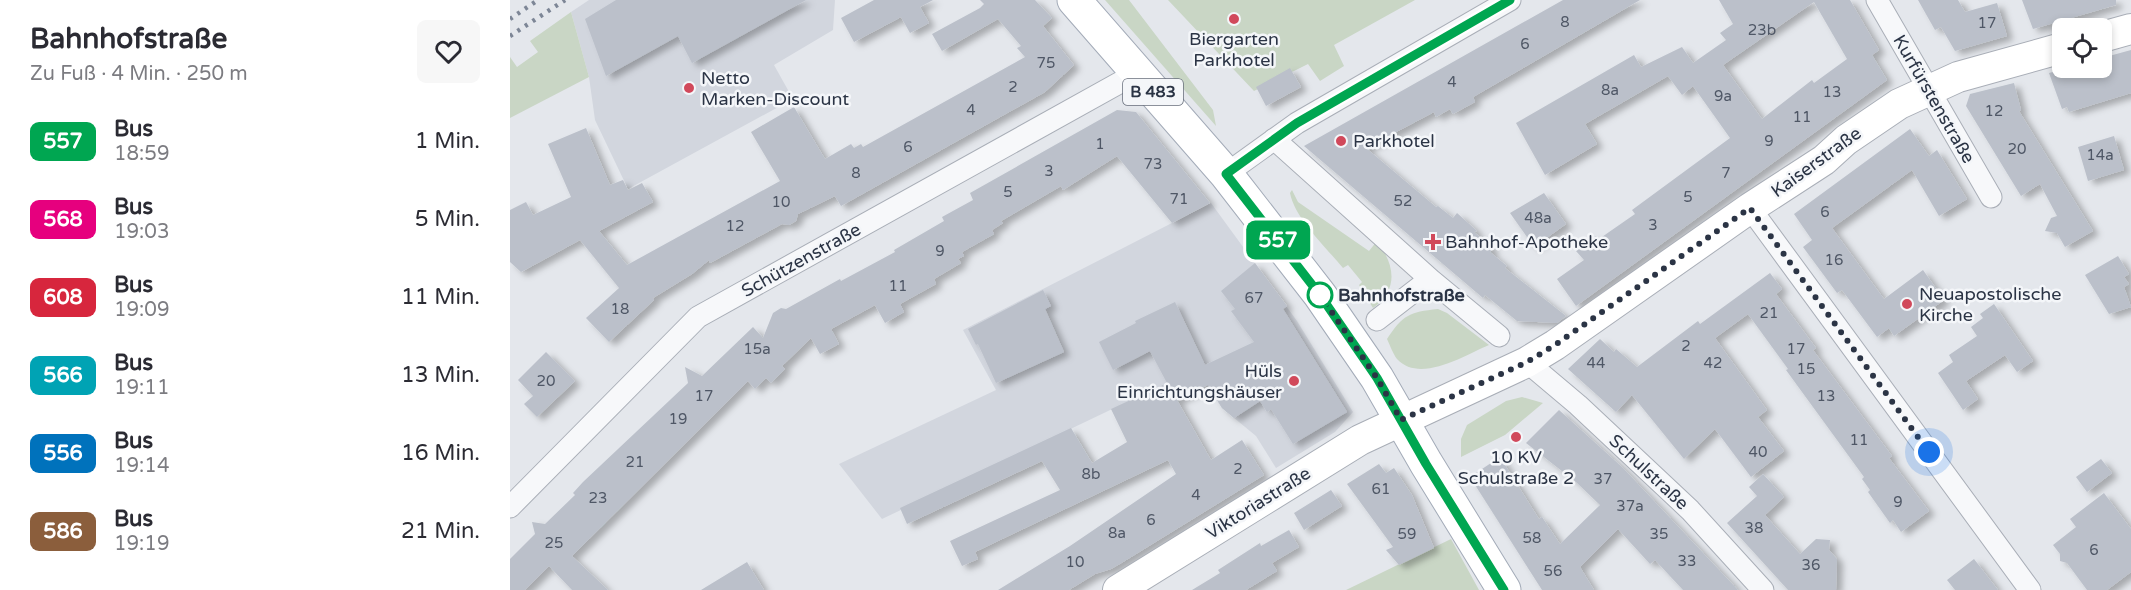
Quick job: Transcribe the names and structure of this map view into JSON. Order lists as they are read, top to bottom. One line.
{"streets":{"main road":["B 483","Kaiserstraße","Viktoriastraße"],"street":["Kurfürstenstraße","Schützenstraße","Schulstraße"]},"crossings":[["B 483","Kaiserstraße"],["B 483","Schützenstraße"],["B 483","Viktoriastraße"],["Kurfürstenstraße","Kaiserstraße"],["Kaiserstraße","Schulstraße"],["Kaiserstraße","Viktoriastraße"]],"places":{"other":["Biergarten Parkhotel","Netto Marken-Discount","Parkhotel","Bahnhofstraße","Neuapostolische Kirche","Hüls Einrichtungshäuser","10 KV Schulstraße 2"],"health":["Bahnhof-Apotheke"]},"lines":["bus line 557"],"house_numbers":["8","17","23b","6","75","4","2","8a","13","9a","4","12","11","9","1","6","20","14a","73","3","8","7","5","5","71","52","10","6","48a","3","12","9","16","11","67","18","21","2","15a","17","44","42","15","20","17","13","19","11","40","21","2","8b","37","61","4","23","9","37a","6","38","8a","59","35","58","25","6","33","10","36","56"],"page":{"heading":["Bahnhofstraße","Zu Fuß · 4 Min. · 250 m"],"on_map":"557","list":[{"mark":"557","name":"Bus","note":"18:59","value":"1 Min."},{"mark":"568","name":"Bus","note":"19:03","value":"5 Min."},{"mark":"608","name":"Bus","note":"19:09","value":"11 Min."},{"mark":"566","name":"Bus","note":"19:11","value":"13 Min."},{"mark":"556","name":"Bus","note":"19:14","value":"16 Min."},{"mark":"586","name":"Bus","note":"19:19","value":"21 Min."}]}}
